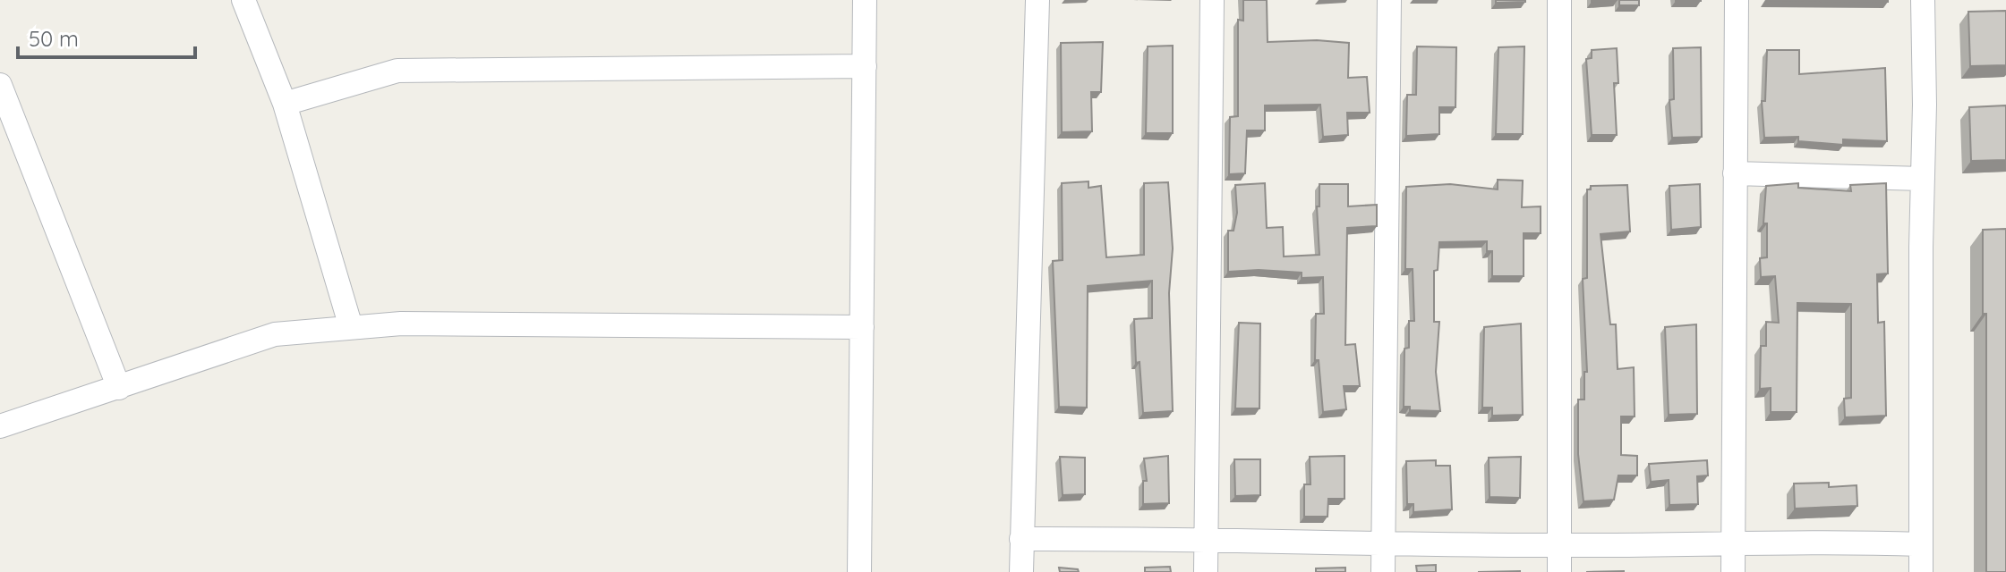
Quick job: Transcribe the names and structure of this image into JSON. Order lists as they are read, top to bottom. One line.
{"scale_bar":"50 m"}
